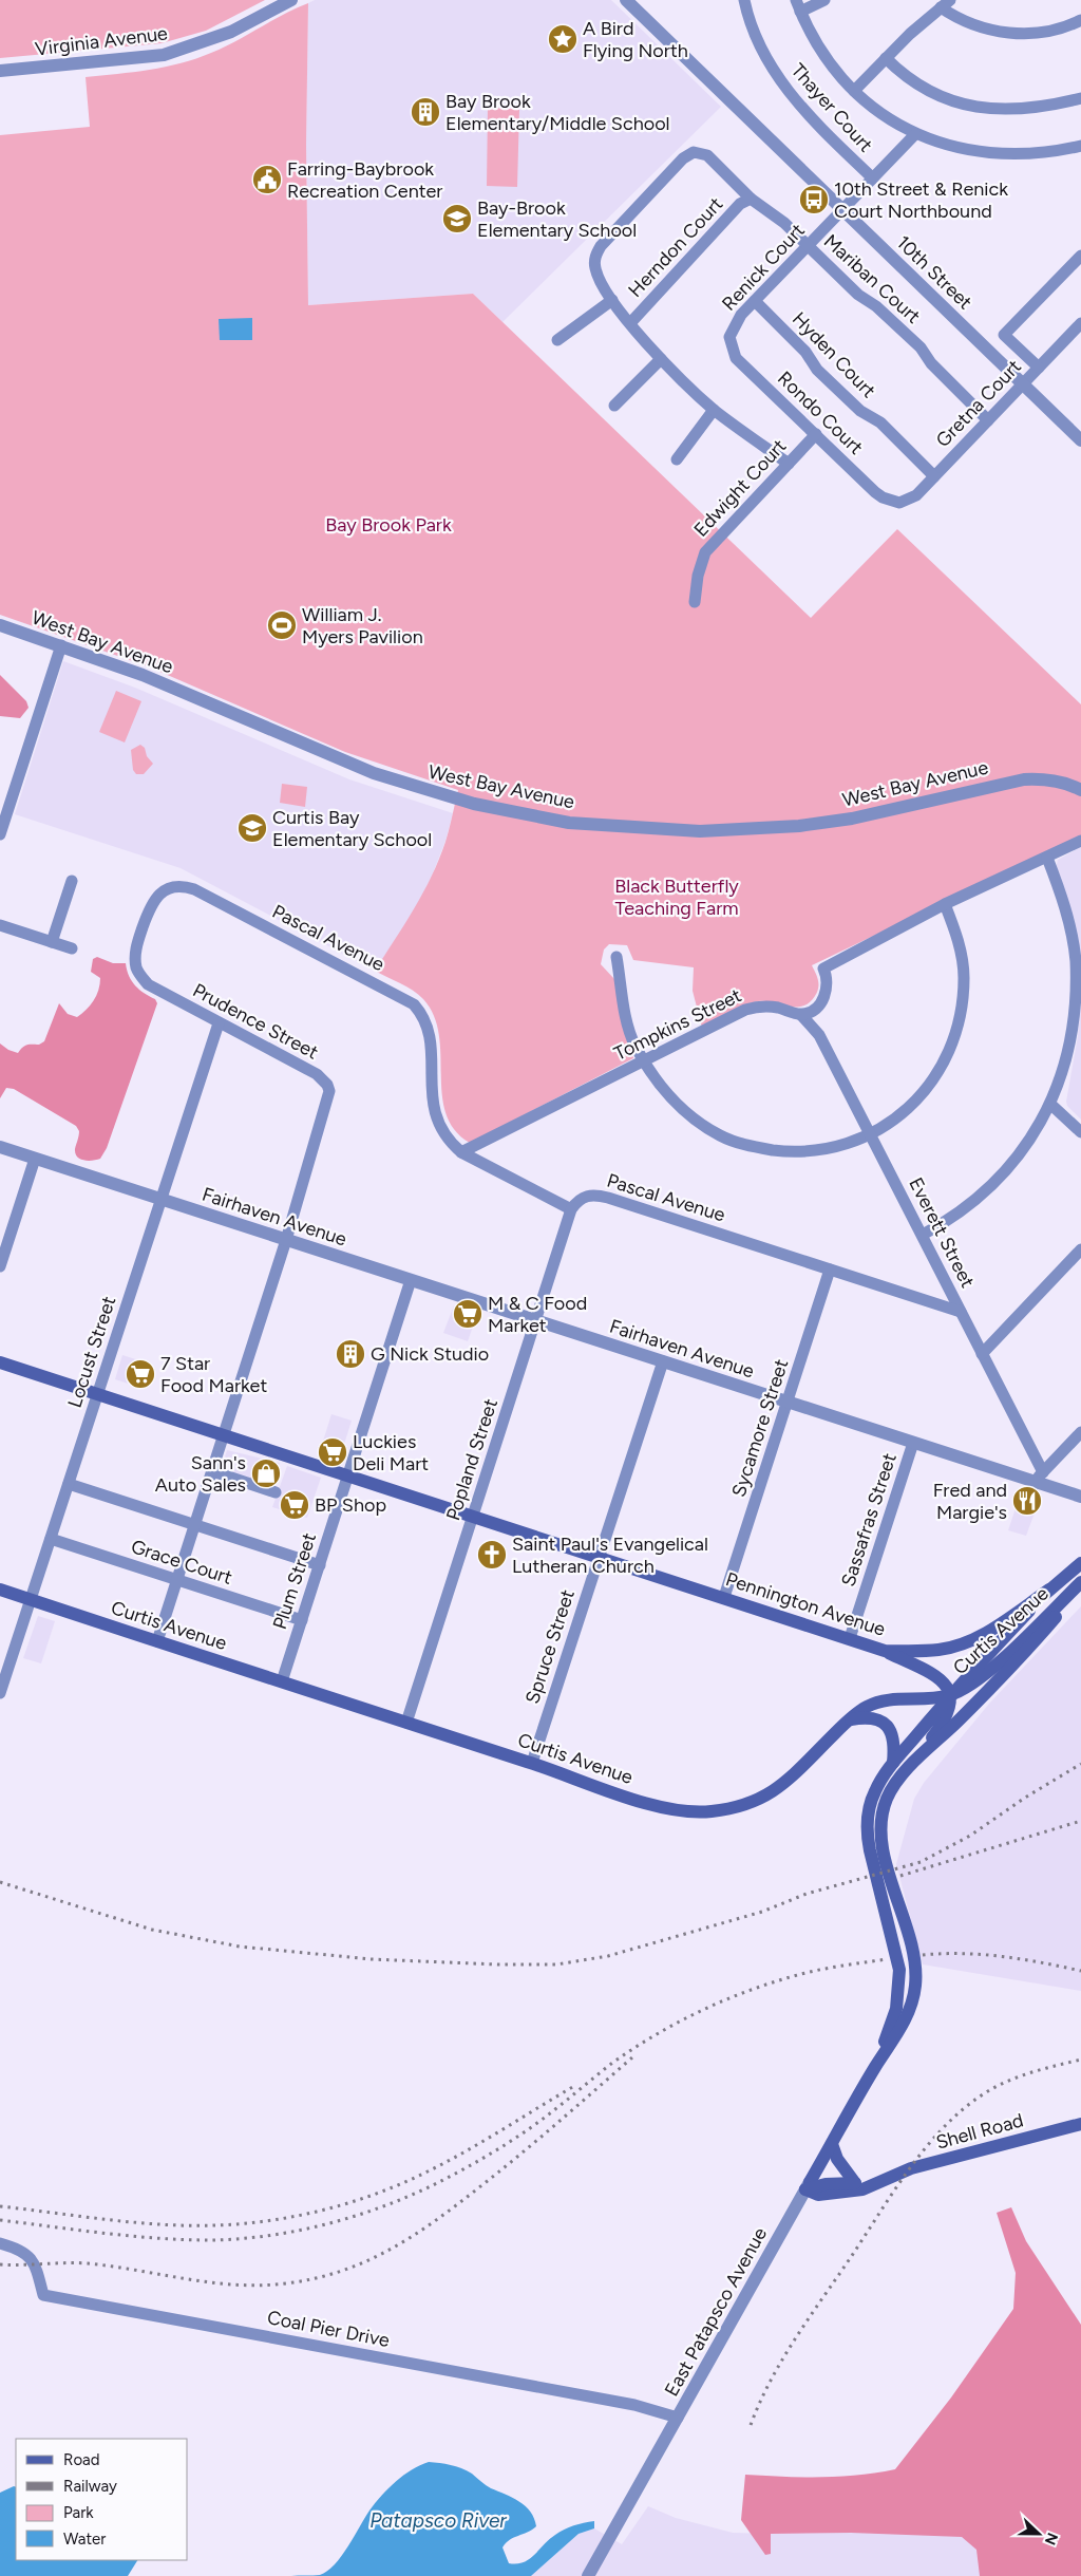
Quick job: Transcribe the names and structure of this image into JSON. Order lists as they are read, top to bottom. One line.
{"streets":{"main road":["Pennington Avenue","Curtis Avenue","Shell Road","East Patapsco Avenue"],"street":["Virginia Avenue","Thayer Court","Herndon Court","Renick Court","10th Street","Mariban Court","Hyden Court","Gretna Court","Rondo Court","Edwight Court","West Bay Avenue","Pascal Avenue","Prudence Street","Tompkins Street","Fairhaven Avenue","Everett Street","Locust Street","Sycamore Street","Popland Street","Sassafras Street","Grace Court","Plum Street","Spruce Street","Coal Pier Drive"]},"crossings":[["Thayer Court","Renick Court"],["Herndon Court","Mariban Court"],["Renick Court","10th Street"],["Renick Court","Mariban Court"],["Renick Court","Hyden Court"],["Renick Court","Rondo Court"],["10th Street","Gretna Court"],["Mariban Court","Gretna Court"],["Hyden Court","Gretna Court"],["Gretna Court","Rondo Court"],["Rondo Court","Edwight Court"],["Pascal Avenue","Prudence Street"],["Pascal Avenue","Tompkins Street"],["Pascal Avenue","Everett Street"],["Pascal Avenue","Sycamore Street"],["Pascal Avenue","Popland Street"],["Prudence Street","Fairhaven Avenue"],["Prudence Street","Locust Street"],["Tompkins Street","Everett Street"],["Fairhaven Avenue","Everett Street"],["Fairhaven Avenue","Locust Street"],["Fairhaven Avenue","Sycamore Street"],["Fairhaven Avenue","Popland Street"],["Fairhaven Avenue","Sassafras Street"],["Fairhaven Avenue","Plum Street"],["Fairhaven Avenue","Spruce Street"],["Locust Street","Grace Court"],["Locust Street","Pennington Avenue"],["Locust Street","Curtis Avenue"],["Sycamore Street","Pennington Avenue"],["Popland Street","Pennington Avenue"],["Popland Street","Curtis Avenue"],["Sassafras Street","Pennington Avenue"],["Grace Court","Plum Street"],["Plum Street","Pennington Avenue"],["Plum Street","Curtis Avenue"],["Pennington Avenue","Spruce Street"],["Pennington Avenue","East Patapsco Avenue"],["Curtis Avenue","Spruce Street"],["Curtis Avenue","East Patapsco Avenue"],["Shell Road","East Patapsco Avenue"],["East Patapsco Avenue","Coal Pier Drive"]],"water":["Patapsco River"],"parks":["Bay Brook Park","Black Butterfly Teaching Farm"],"places":{"place":["A Bird Flying North"],"building":["Bay Brook Elementary/Middle School","G Nick Studio"],"public building":["Farring-Baybrook Recreation Center"],"bus stop":["10th Street & Renick Court Northbound"],"school or university":["Bay-Brook Elementary School","Curtis Bay Elementary School"],"sports":["William J. Myers Pavilion"],"supermarket":["M & C Food Market","7 Star Food Market","Luckies Deli Mart","BP Shop"],"shop":["Sann's Auto Sales"],"restaurant":["Fred and Margie's"],"church":["Saint Paul's Evangelical Lutheran Church"]},"legend":["Road","Railway","Park","Water"],"north":"right"}
